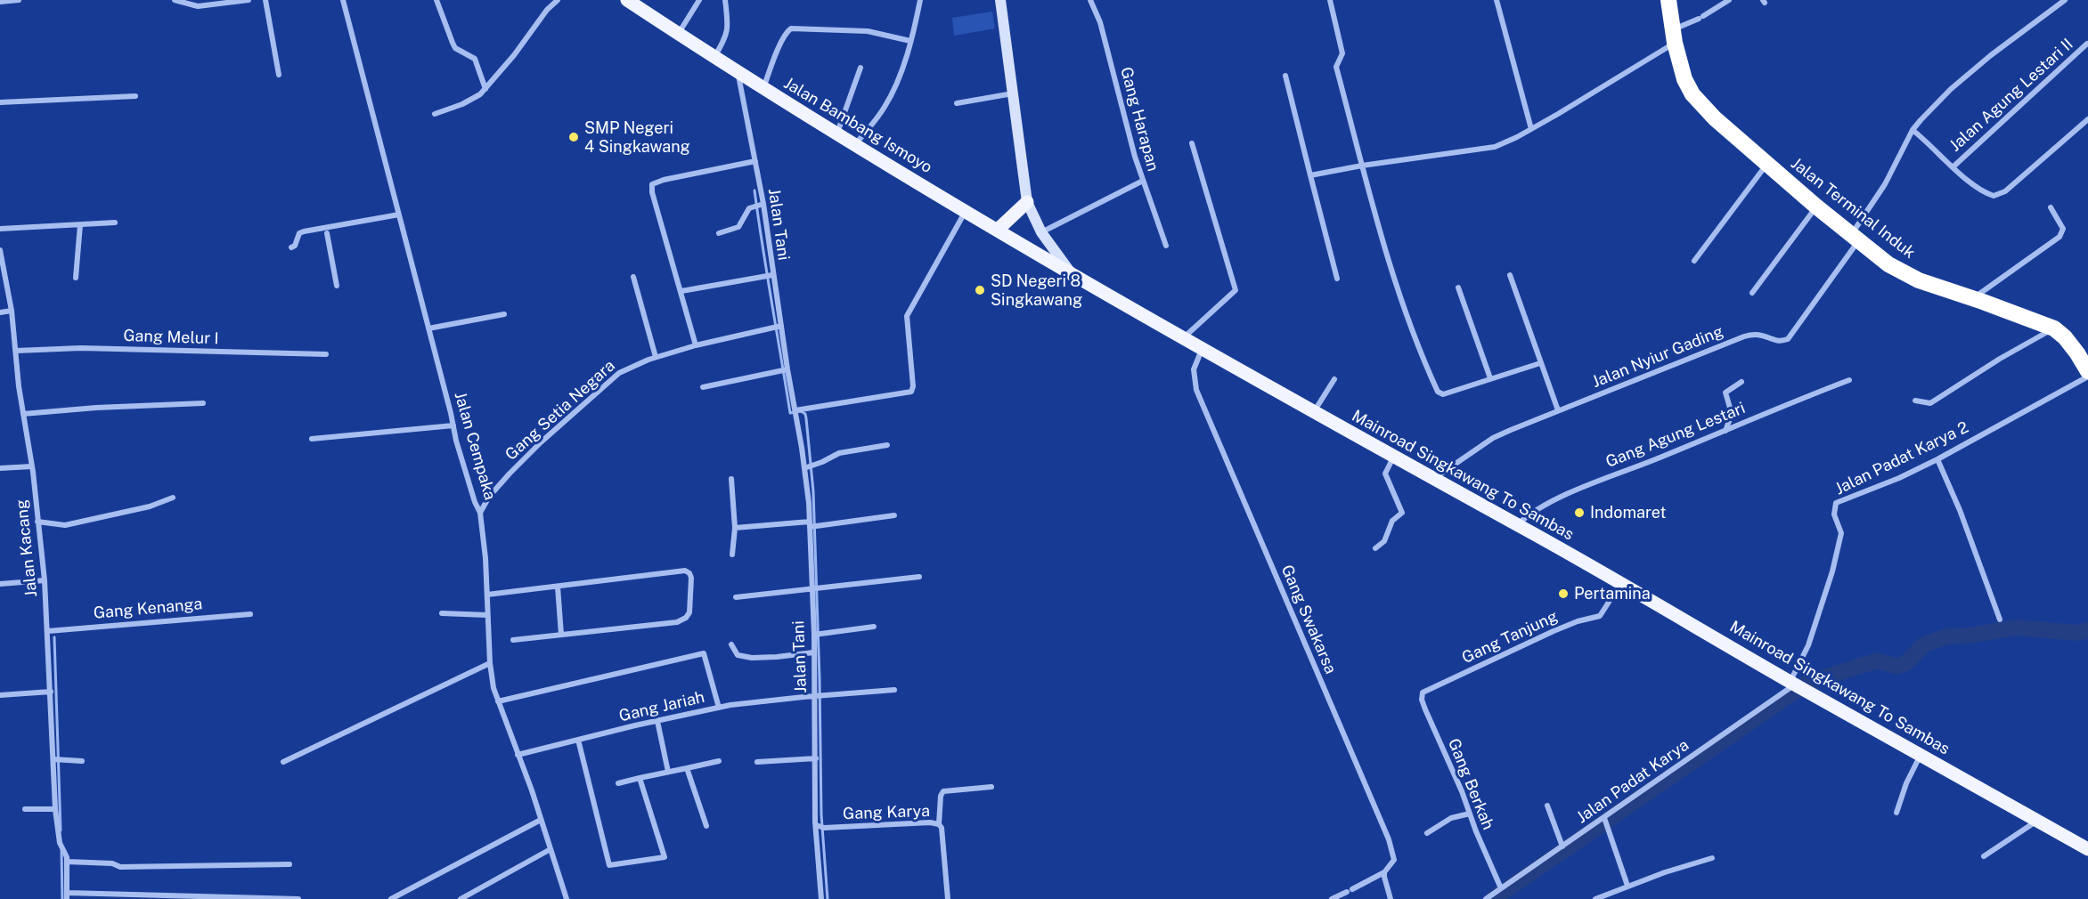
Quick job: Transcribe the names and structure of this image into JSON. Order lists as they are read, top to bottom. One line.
{"streets":{"highway":["Jalan Terminal Induk"],"main road":["Jalan Bambang Ismoyo","Mainroad Singkawang To Sambas"],"street":["Jalan Agung Lestari II","Gang Harapan","Jalan Tani","Gang Melur I","Jalan Nyiur Gading","Gang Setia Negara","Gang Agung Lestari","Jalan Cempaka","Jalan Padat Karya 2","Jalan Kacang","Gang Kenanga","Gang Swakarsa","Gang Tanjung","Gang Jariah","Jalan Padat Karya","Gang Berkah","Gang Karya"]},"crossings":[["Jalan Bambang Ismoyo","Jalan Tani"],["Jalan Bambang Ismoyo","Mainroad Singkawang To Sambas"],["Jalan Terminal Induk","Jalan Nyiur Gading"],["Jalan Tani","Gang Setia Negara"],["Jalan Tani","Gang Jariah"],["Jalan Tani","Gang Karya"],["Gang Melur I","Jalan Kacang"],["Jalan Nyiur Gading","Mainroad Singkawang To Sambas"],["Gang Setia Negara","Jalan Cempaka"],["Gang Agung Lestari","Mainroad Singkawang To Sambas"],["Jalan Cempaka","Gang Jariah"],["Jalan Padat Karya 2","Mainroad Singkawang To Sambas"],["Jalan Padat Karya 2","Jalan Padat Karya"],["Mainroad Singkawang To Sambas","Gang Swakarsa"],["Mainroad Singkawang To Sambas","Gang Tanjung"],["Mainroad Singkawang To Sambas","Jalan Padat Karya"],["Jalan Kacang","Gang Kenanga"],["Gang Tanjung","Gang Berkah"],["Jalan Padat Karya","Gang Berkah"]],"places":["SMP Negeri 4 Singkawang","SD Negeri 8 Singkawang","Indomaret","Pertamina"]}
